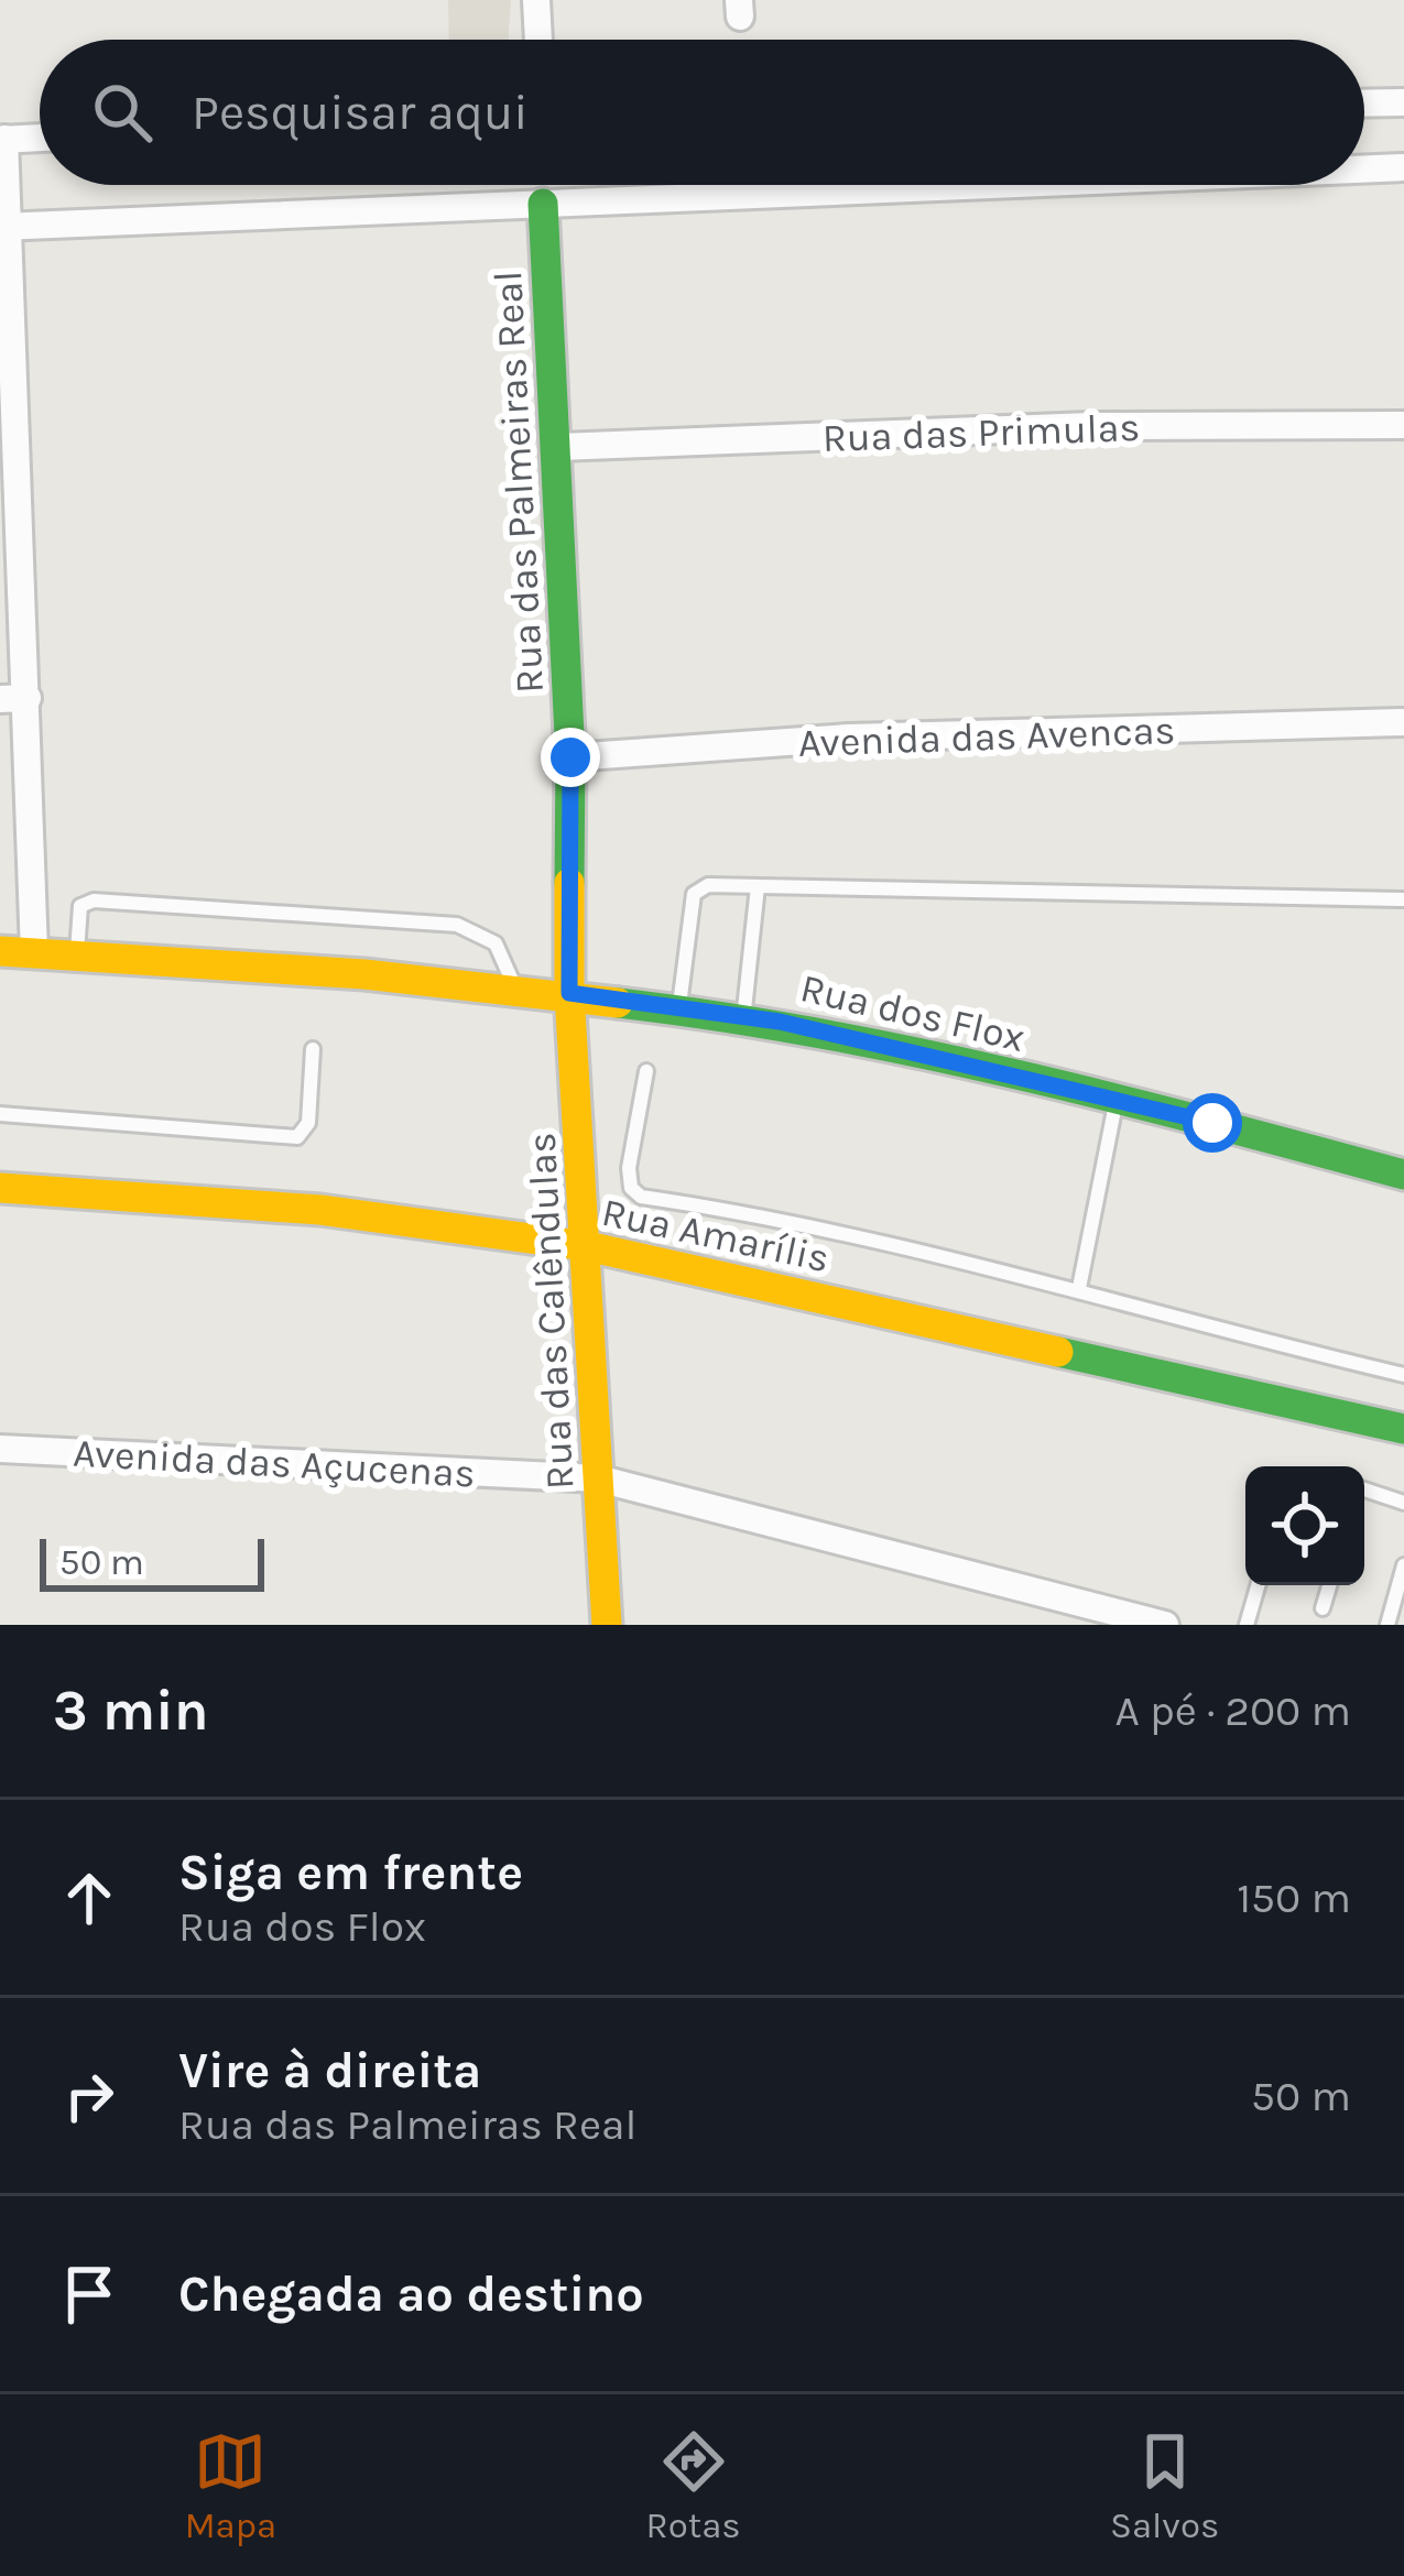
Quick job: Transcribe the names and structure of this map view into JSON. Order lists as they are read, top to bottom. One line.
{"streets":{"street":["Rua das Primulas","Rua das Palmeiras Real","Avenida das Avencas","Rua dos Flox","Rua Amarílis","Rua das Calêndulas","Avenida das Açucenas"]},"crossings":[["Rua das Primulas","Rua das Palmeiras Real"],["Rua das Palmeiras Real","Avenida das Avencas"],["Rua das Palmeiras Real","Rua dos Flox"],["Rua das Palmeiras Real","Rua das Calêndulas"],["Rua dos Flox","Rua das Calêndulas"],["Rua Amarílis","Rua das Calêndulas"],["Rua das Calêndulas","Avenida das Açucenas"]],"scale_bar":"50 m","page":{"search":"Pesquisar aqui","scale":"50 m","heading":["3 min","A pé · 200 m"],"list":[["Siga em frente","Rua dos Flox","150 m"],["Vire à direita","Rua das Palmeiras Real","50 m"],"Chegada ao destino"],"nav":["Mapa","Rotas","Salvos"]}}
